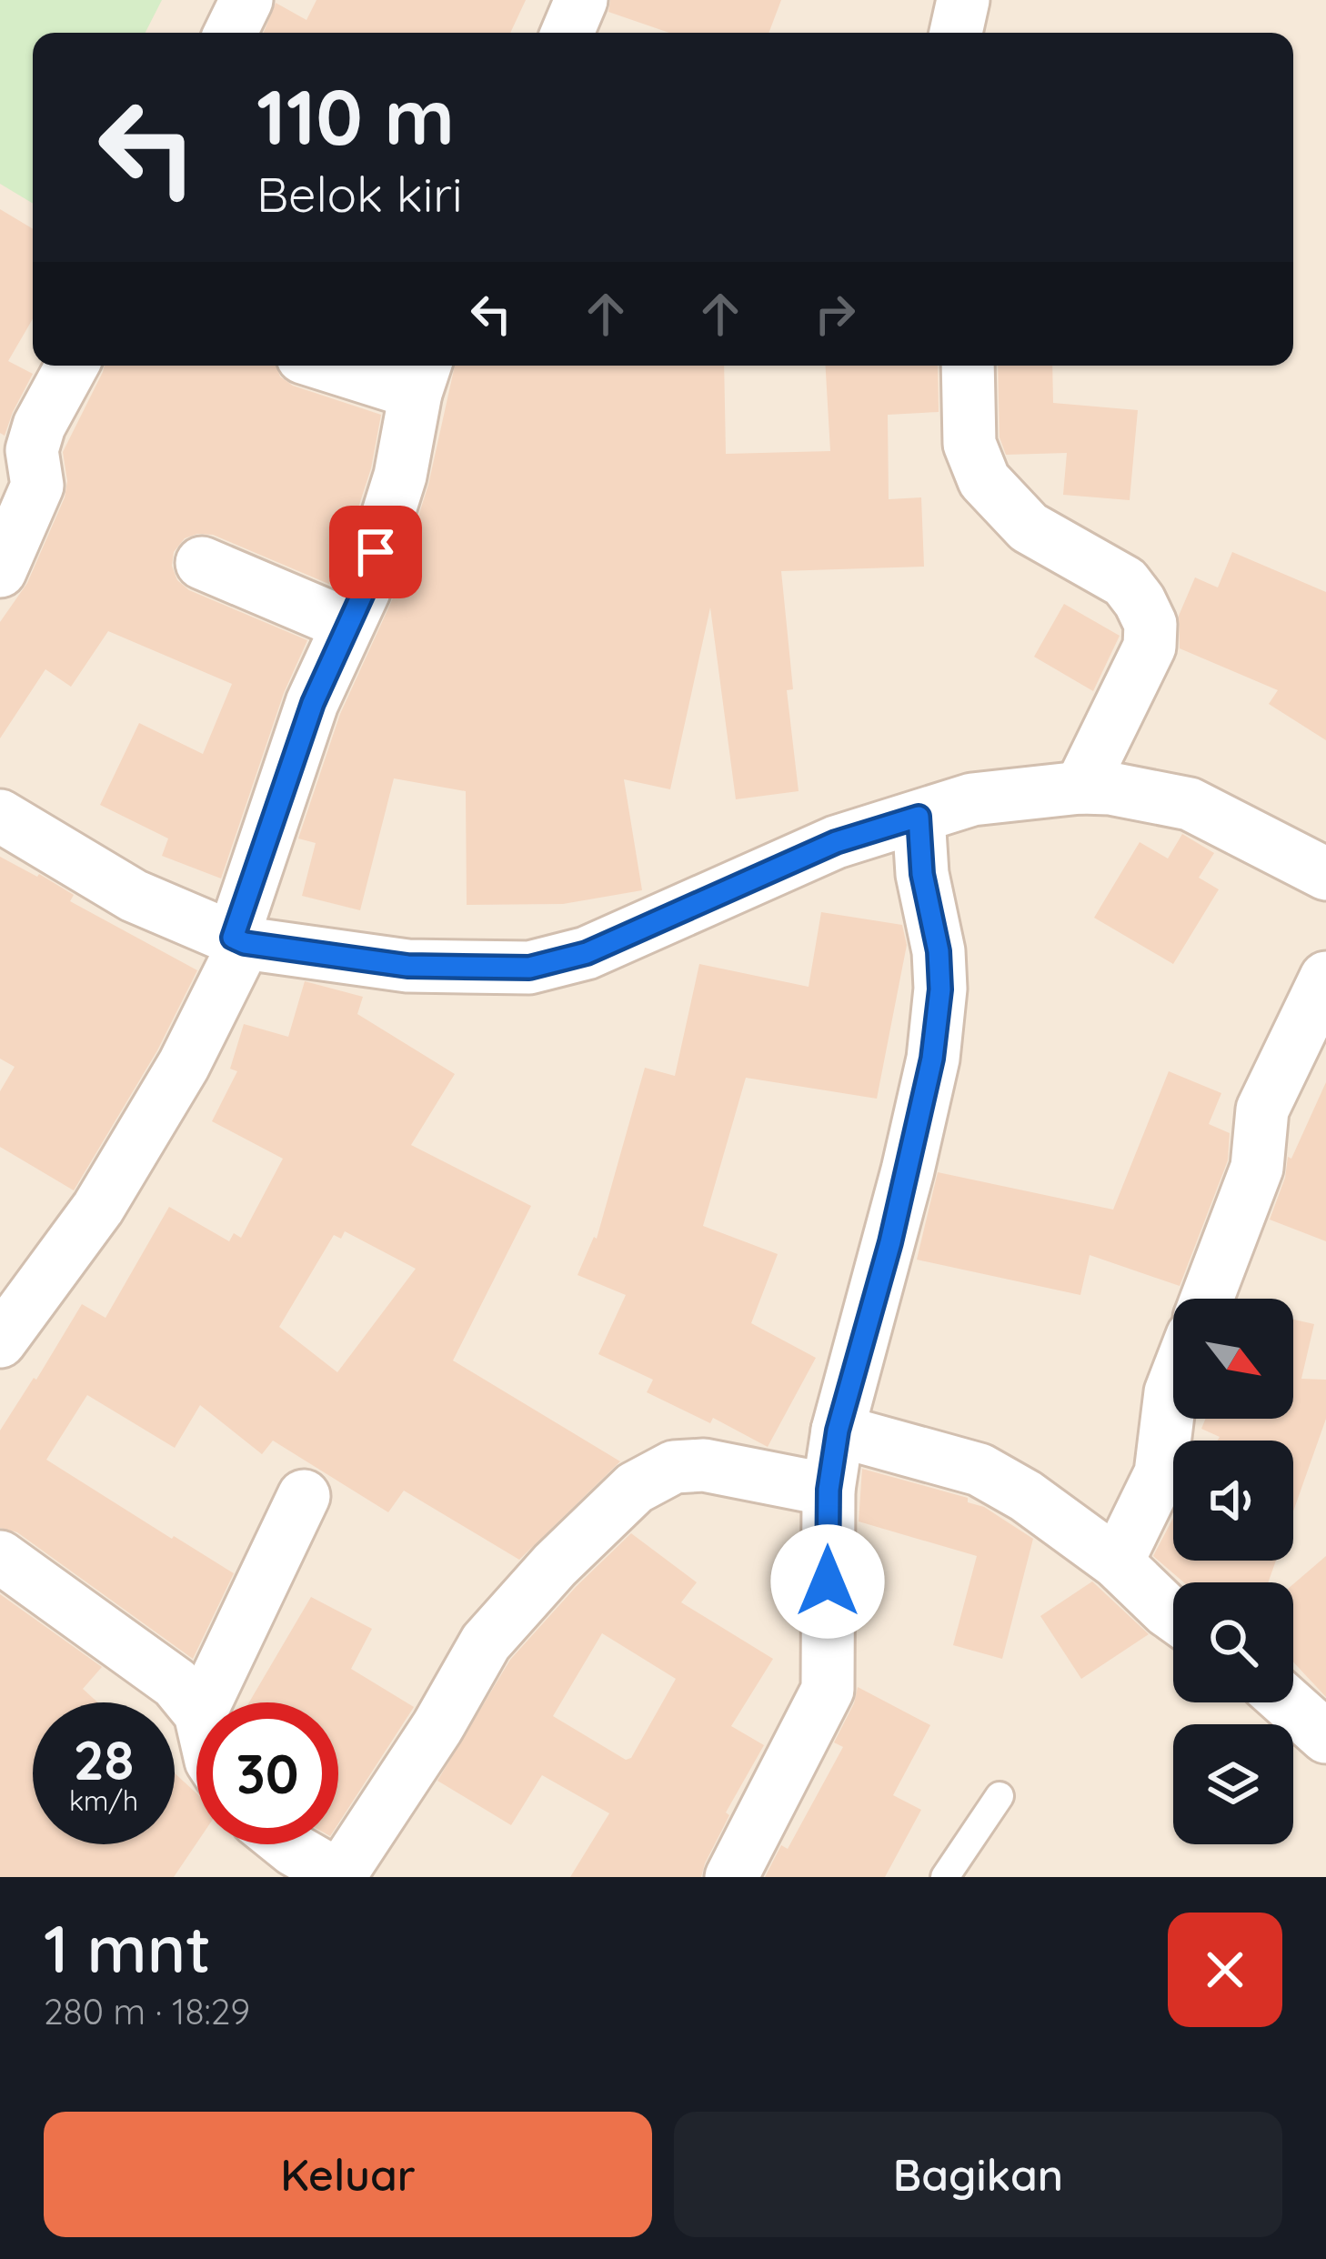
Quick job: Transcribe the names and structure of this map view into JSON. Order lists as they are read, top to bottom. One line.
{"north":"bottom right","page":{"turn":["110 m","Belok kiri"],"speed":"28 km/h","limit":"30","heading":["1 mnt","280 m · 18:29"],"buttons":["Keluar","Bagikan"]}}
